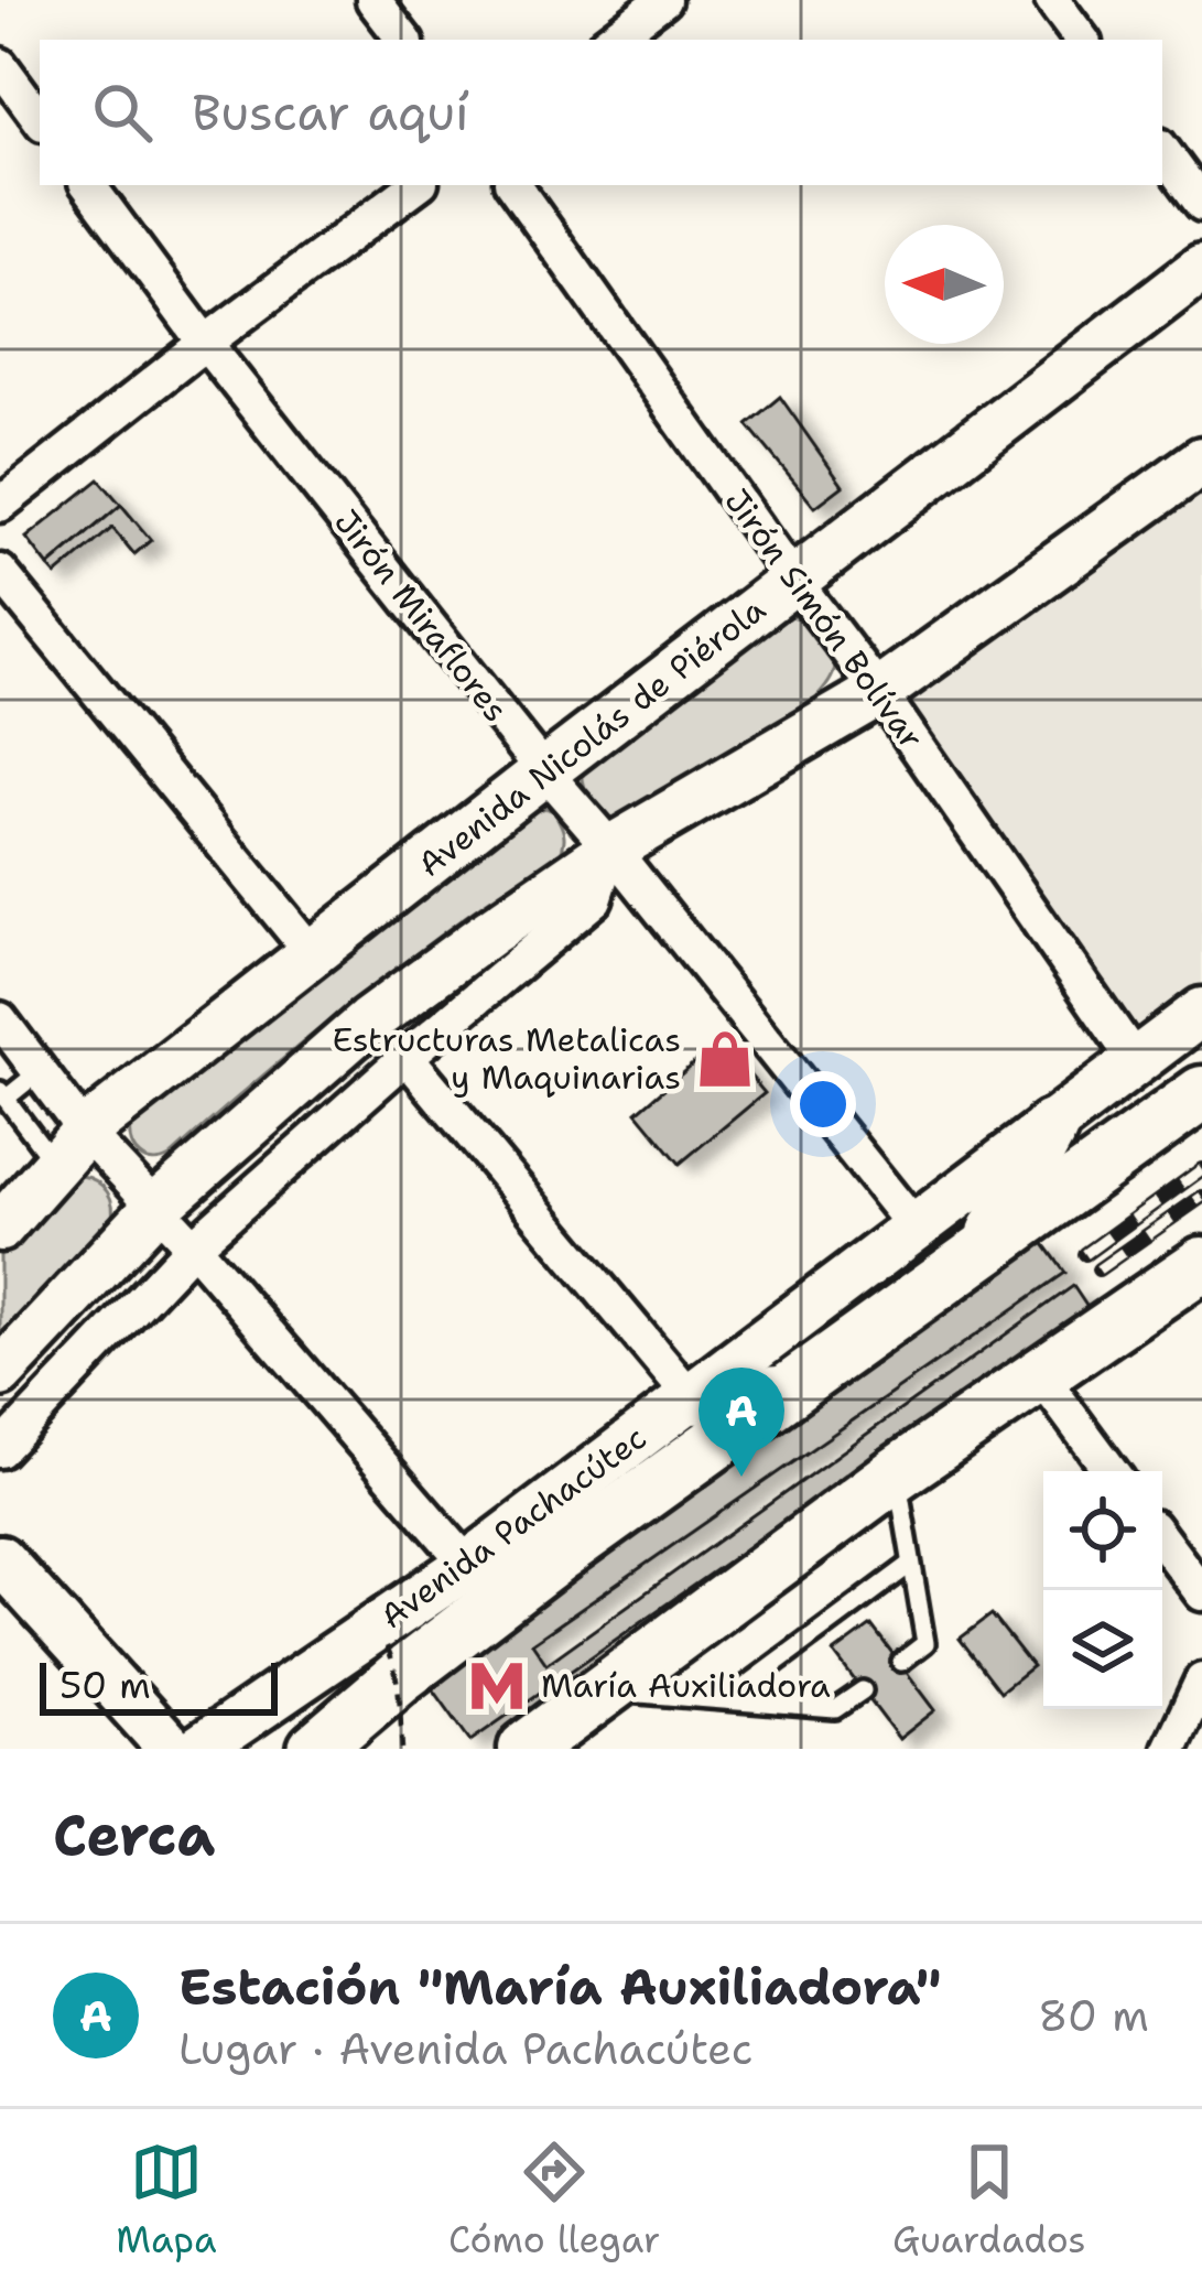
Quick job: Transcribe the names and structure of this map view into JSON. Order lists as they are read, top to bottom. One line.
{"streets":{"main road":["Avenida Nicolás de Piérola","Avenida Pachacútec"],"street":["Jirón Miraflores","Jirón Simón Bolívar"]},"crossings":[["Jirón Miraflores","Avenida Nicolás de Piérola"],["Jirón Miraflores","Avenida Pachacútec"],["Jirón Simón Bolívar","Avenida Nicolás de Piérola"],["Jirón Simón Bolívar","Avenida Pachacútec"]],"places":{"shop":["Estructuras Metalicas y Maquinarias"],"metro station":["María Auxiliadora"]},"scale_bar":"50 m","north":"left","page":{"search":"Buscar aquí","pins":"A","scale":"50 m","heading":"Cerca","list":[{"mark":"A","name":"Estación \"María Auxiliadora\"","note":"Lugar · Avenida Pachacútec","value":"80 m"}],"nav":["Mapa","Cómo llegar","Guardados"]}}
